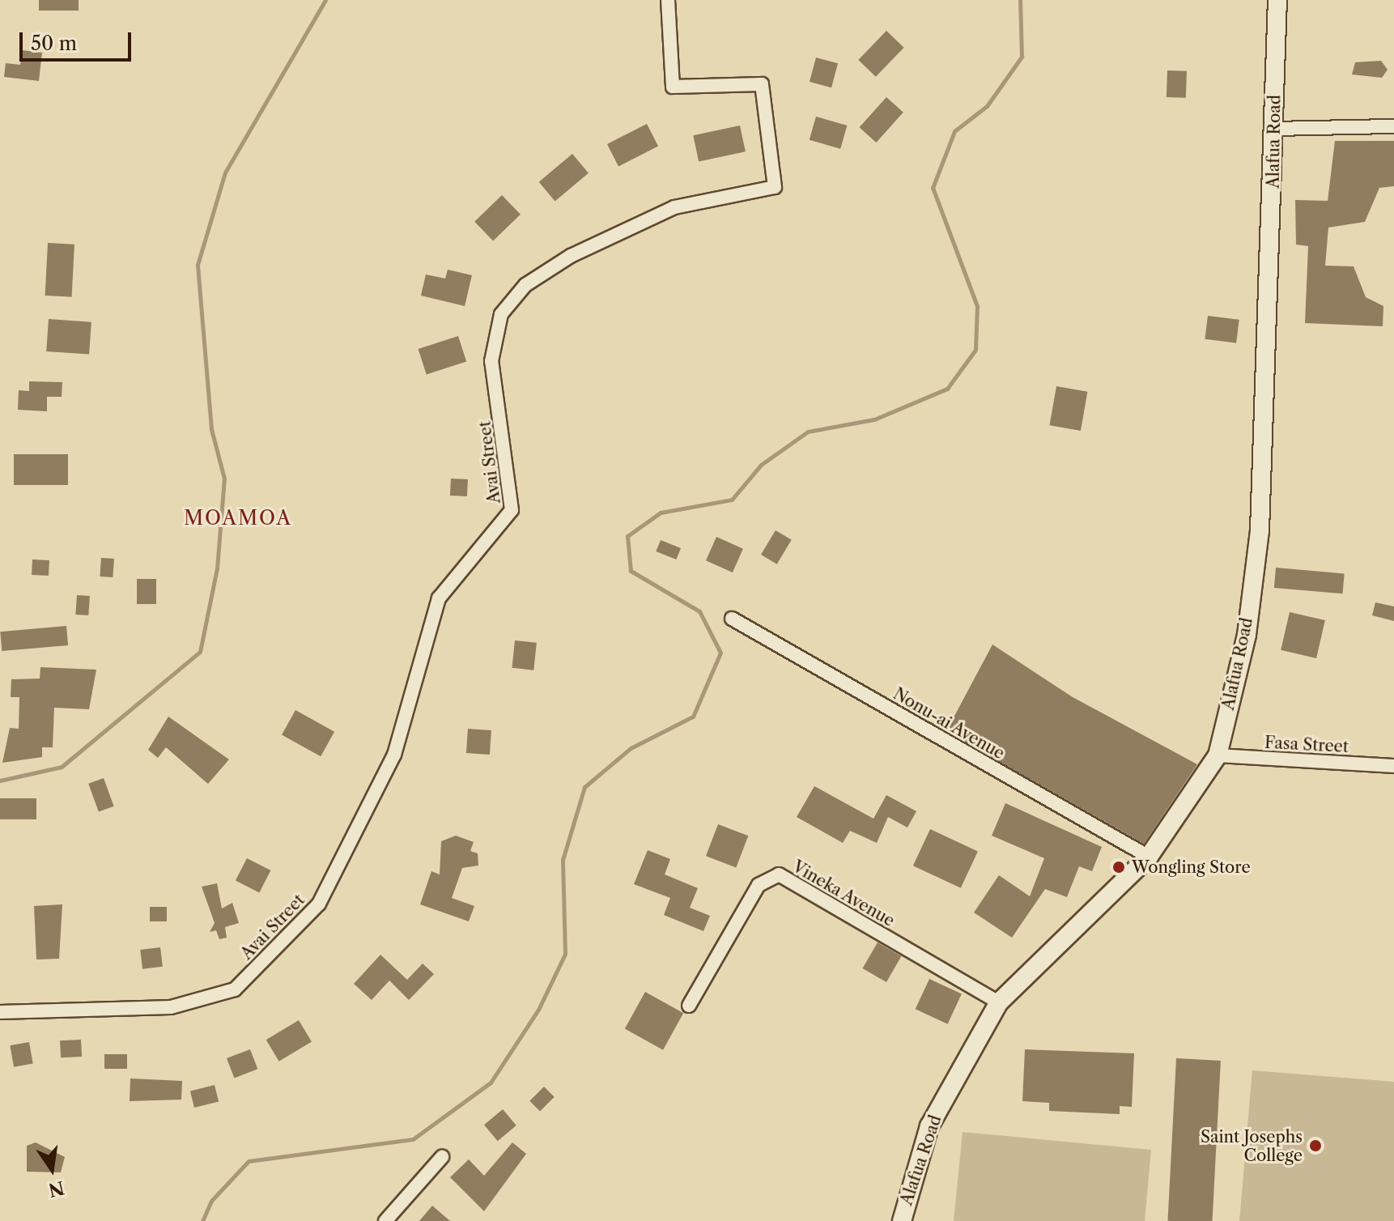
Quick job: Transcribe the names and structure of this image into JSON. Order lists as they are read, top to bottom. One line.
{"streets":{"street":["Alafua Road","Avai Street","Nonu-ai Avenue","Fasa Street","Vineka Avenue"]},"crossings":[["Alafua Road","Nonu-ai Avenue"],["Alafua Road","Fasa Street"],["Alafua Road","Vineka Avenue"]],"districts":["MOAMOA"],"places":["Wongling Store","Saint Josephs College"],"scale_bar":"50 m","north":"bottom"}
